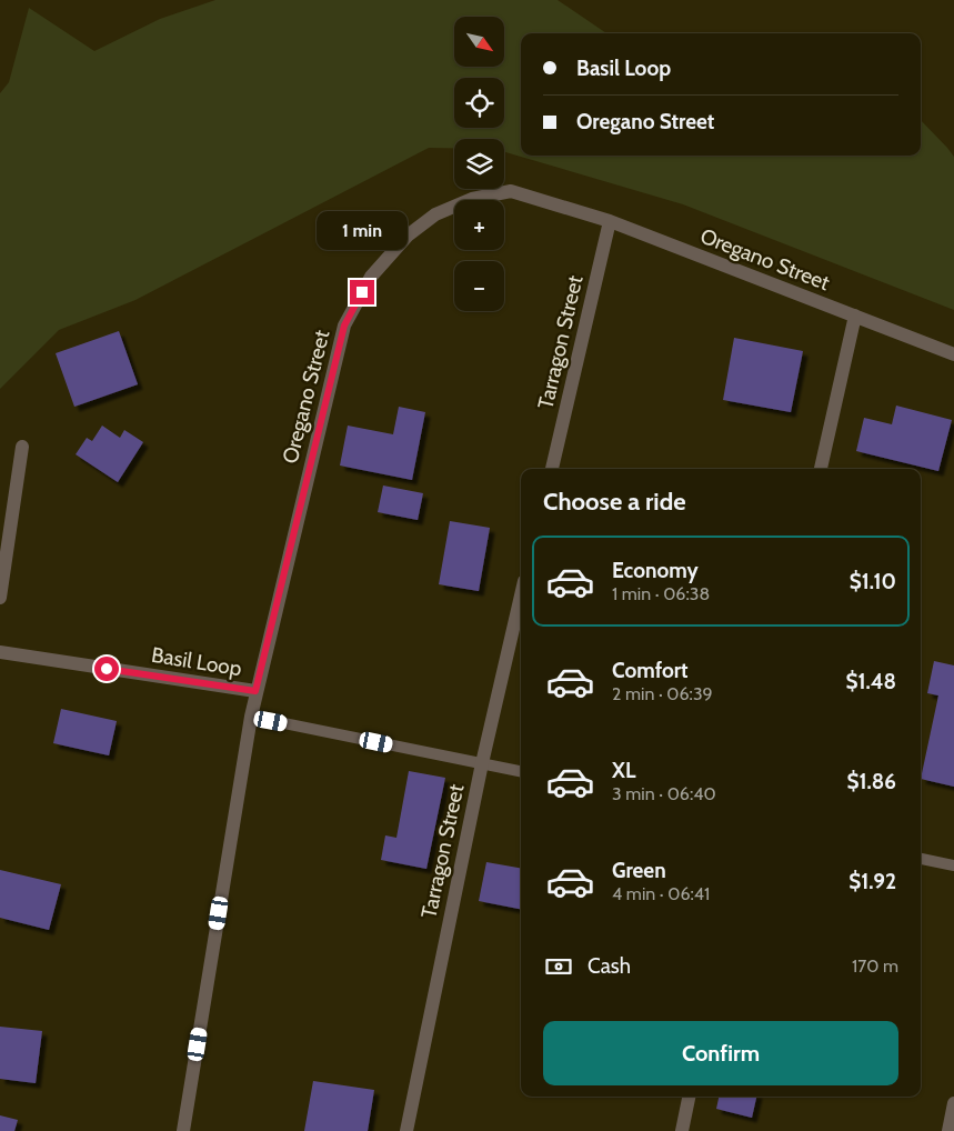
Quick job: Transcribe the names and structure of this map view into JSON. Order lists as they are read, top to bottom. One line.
{"streets":{"street":["Oregano Street","Tarragon Street","Basil Loop"]},"crossings":[["Oregano Street","Tarragon Street"],["Oregano Street","Basil Loop"]],"north":"bottom right","page":{"map_buttons":["+","−"],"banner":["Basil Loop","Oregano Street"],"bubble":"1 min","heading":"Choose a ride","list":[{"name":"Economy","note":"1 min · 06:38","value":"$1.10"},{"name":"Comfort","note":"2 min · 06:39","value":"$1.48"},{"name":"XL","note":"3 min · 06:40","value":"$1.86"},{"name":"Green","note":"4 min · 06:41","value":"$1.92"}],"pay":["Cash","170 m"],"buttons":"Confirm"}}
